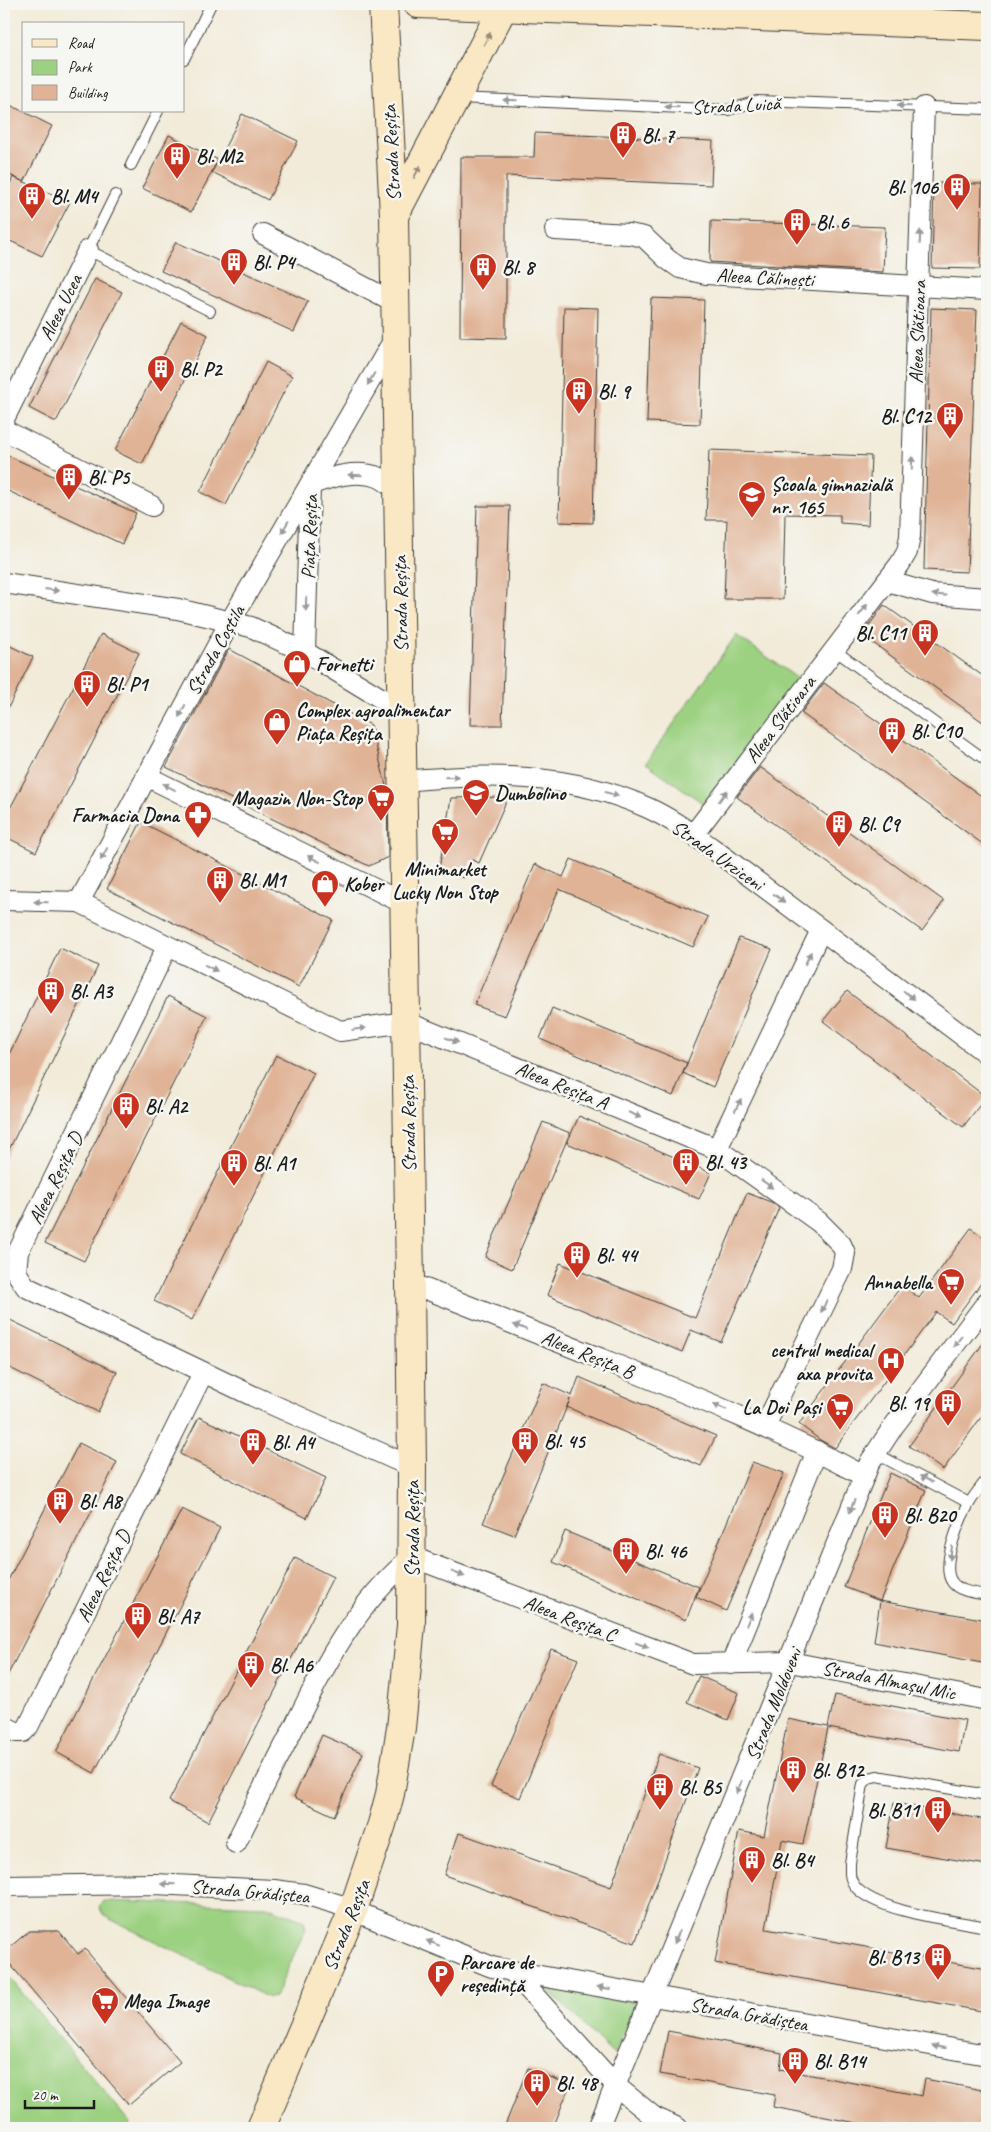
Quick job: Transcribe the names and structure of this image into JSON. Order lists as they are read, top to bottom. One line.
{"streets":{"street":["Strada Reșița","Aleea Călinești","Aleea Ucea","Aleea Slătioara","Piața Reșița","Strada Coștila","Strada Urziceni","Aleea Reșița A","Aleea Reșița D","Aleea Reșița B","Aleea Reșița C","Strada Almașul Mic","Strada Moldoveni","Strada Grădiștea"],"lane":["Strada Luică"]},"crossings":[["Strada Luică","Aleea Slătioara"],["Strada Reșița","Piața Reșița"],["Strada Reșița","Strada Coștila"],["Strada Reșița","Strada Urziceni"],["Strada Reșița","Aleea Reșița A"],["Strada Reșița","Aleea Reșița D"],["Strada Reșița","Aleea Reșița B"],["Strada Reșița","Aleea Reșița C"],["Strada Reșița","Strada Grădiștea"],["Aleea Călinești","Aleea Slătioara"],["Aleea Slătioara","Strada Urziceni"],["Piața Reșița","Strada Coștila"],["Aleea Reșița B","Strada Moldoveni"],["Aleea Reșița C","Strada Almașul Mic"],["Aleea Reșița C","Strada Moldoveni"],["Strada Almașul Mic","Strada Moldoveni"],["Strada Moldoveni","Strada Grădiștea"]],"one_way":["Strada Luică","Aleea Slătioara","Strada Coștila","Strada Urziceni","Aleea Reșița A","Aleea Reșița B","Aleea Reșița C","Strada Moldoveni","Strada Grădiștea"],"places":{"building":["Bl. 7","Bl. M2","Bl. 106","Bl. M4","Bl. 6","Bl. P4","Bl. 8","Bl. P2","Bl. 9","Bl. C12","Bl. P5","Bl. C11","Bl. P1","Bl. C10","Bl. C9","Bl. M1","Bl. A3","Bl. A2","Bl. 43","Bl. A1","Bl. 44","Bl. 19","Bl. 45","Bl. A4","Bl. A8","Bl. B20","Bl. 46","Bl. A7","Bl. A6","Bl. B12","Bl. B5","Bl. B11","Bl. B4","Bl. B13","Bl. B14","Bl. 48"],"school or university":["Școala gimnazială nr. 165","Dumbolino"],"shop":["Fornetti","Complex agroalimentar Piața Reșița","Kober"],"supermarket":["Magazin Non-Stop","Minimarket Lucky Non Stop","Annabella","La Doi Pași","Mega Image"],"pharmacy":["Farmacia Dona"],"hospital":["centrul medical axa provita"],"parking":["Parcare de reședință"]},"legend":["Road","Park","Building"],"scale_bar":"20 m"}
